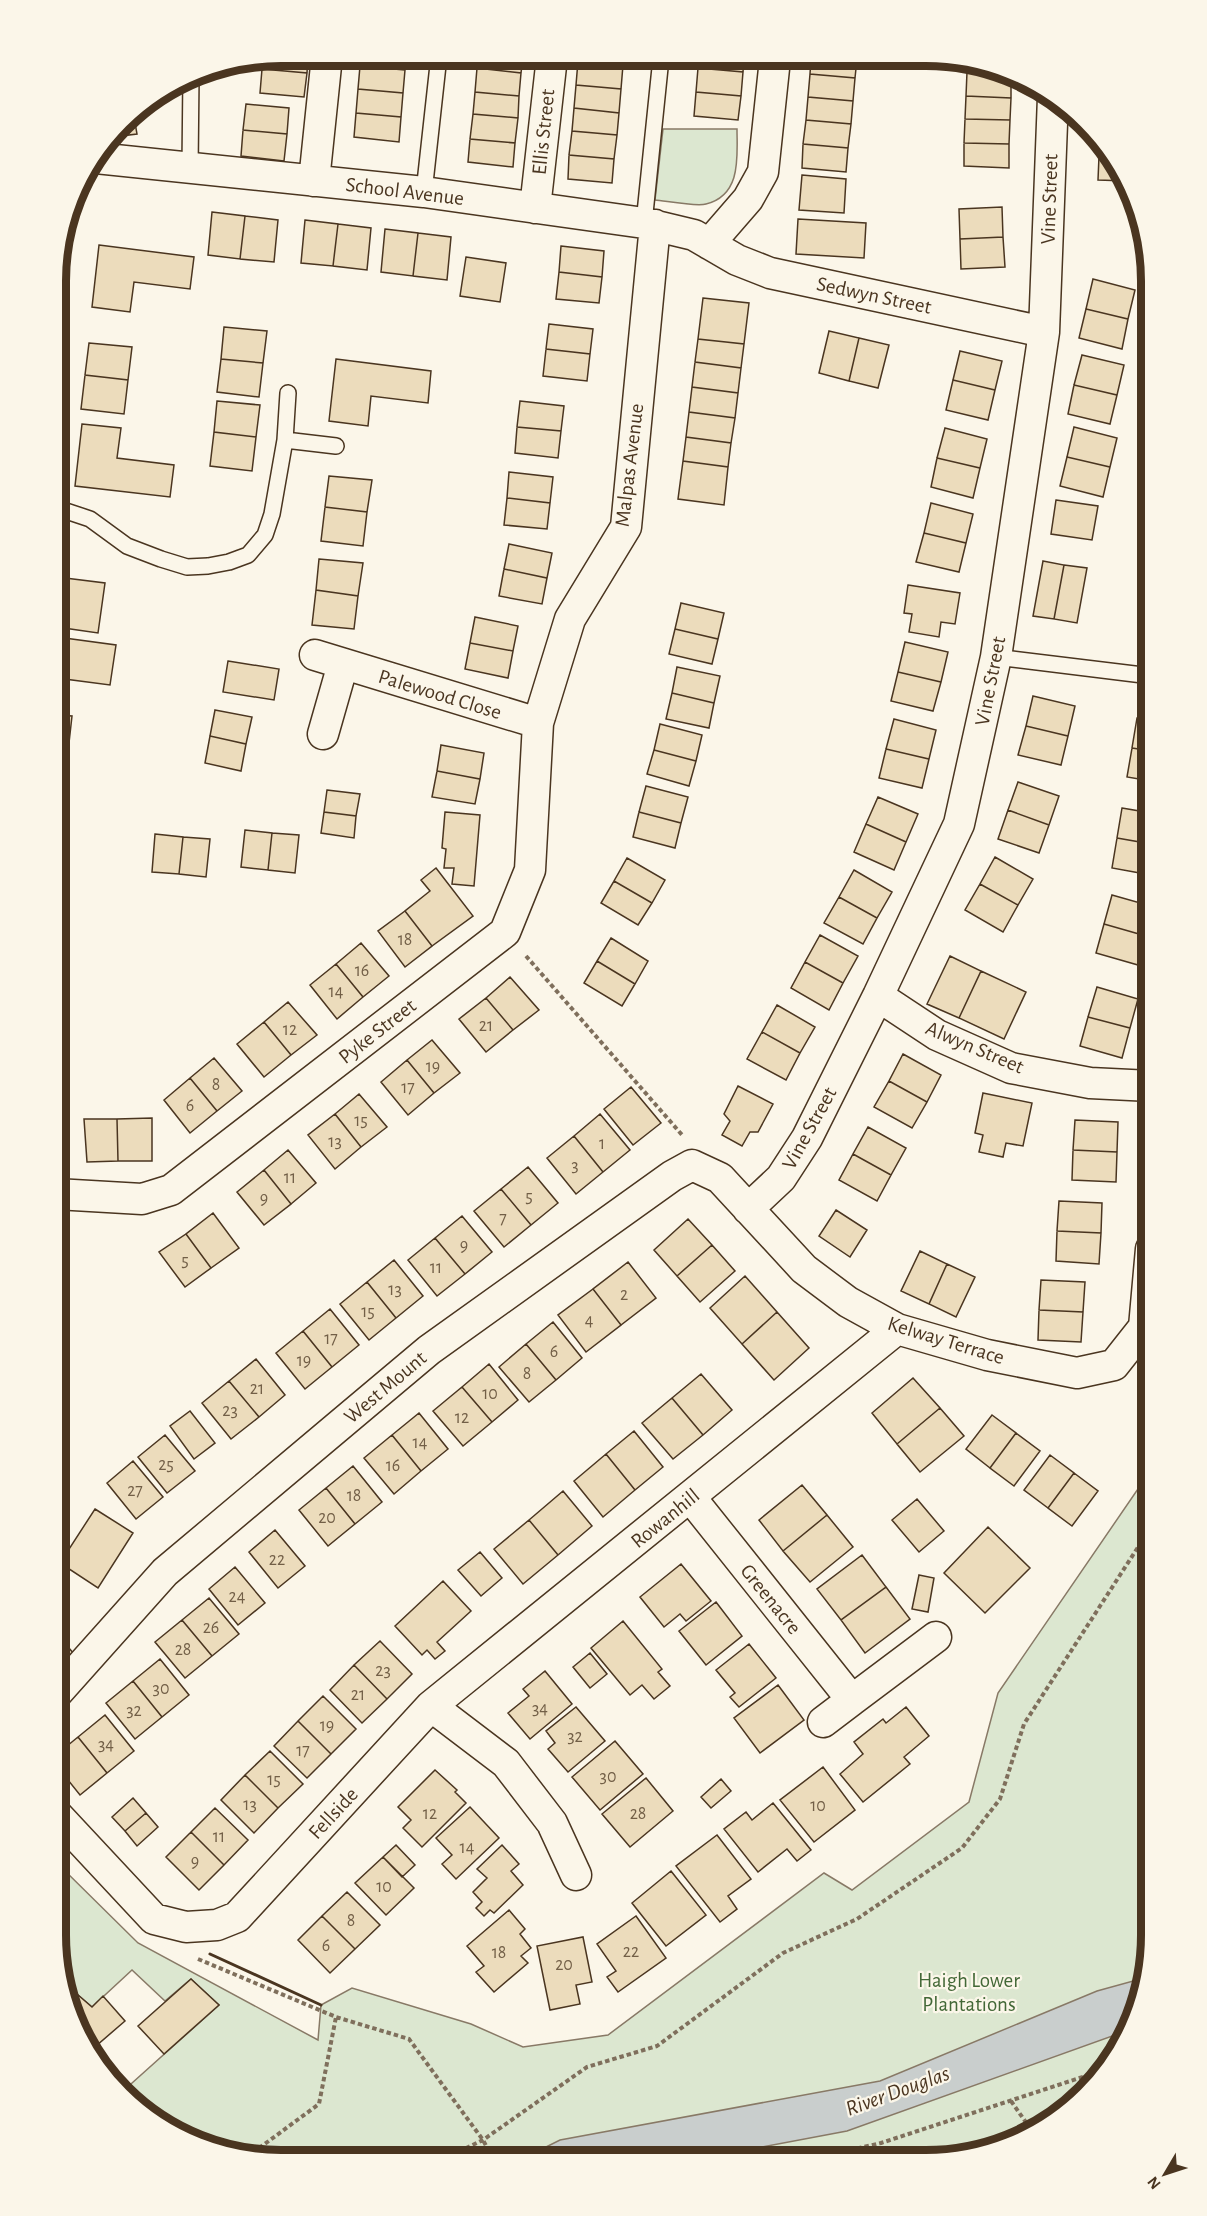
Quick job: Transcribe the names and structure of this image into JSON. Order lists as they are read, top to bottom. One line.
{"streets":{"street":["Ellis Street","School Avenue","Vine Street","Sedwyn Street","Malpas Avenue","Palewood Close","Pyke Street","Alwyn Street","Kelway Terrace","West Mount","Rowanhill","Greenacre","Fellside"]},"crossings":[["Ellis Street","School Avenue"],["School Avenue","Sedwyn Street"],["School Avenue","Malpas Avenue"],["Vine Street","Sedwyn Street"],["Vine Street","Alwyn Street"],["Vine Street","Kelway Terrace"],["Malpas Avenue","Palewood Close"],["Kelway Terrace","Rowanhill"],["Rowanhill","Greenacre"],["Rowanhill","Fellside"]],"water":["River Douglas"],"parks":["Haigh Lower Plantations"],"house_numbers":["18","16","14","21","12","19","8","17","6","15","13","1","3","11","5","9","7","9","5","11","13","2","15","4","17","6","19","8","21","10","23","12","14","25","16","27","18","20","22","24","26","28","23","30","21","34","32","19","32","34","17","30","15","13","10","12","28","11","14","9","10","8","6","22","18","20"],"north":"bottom left"}
